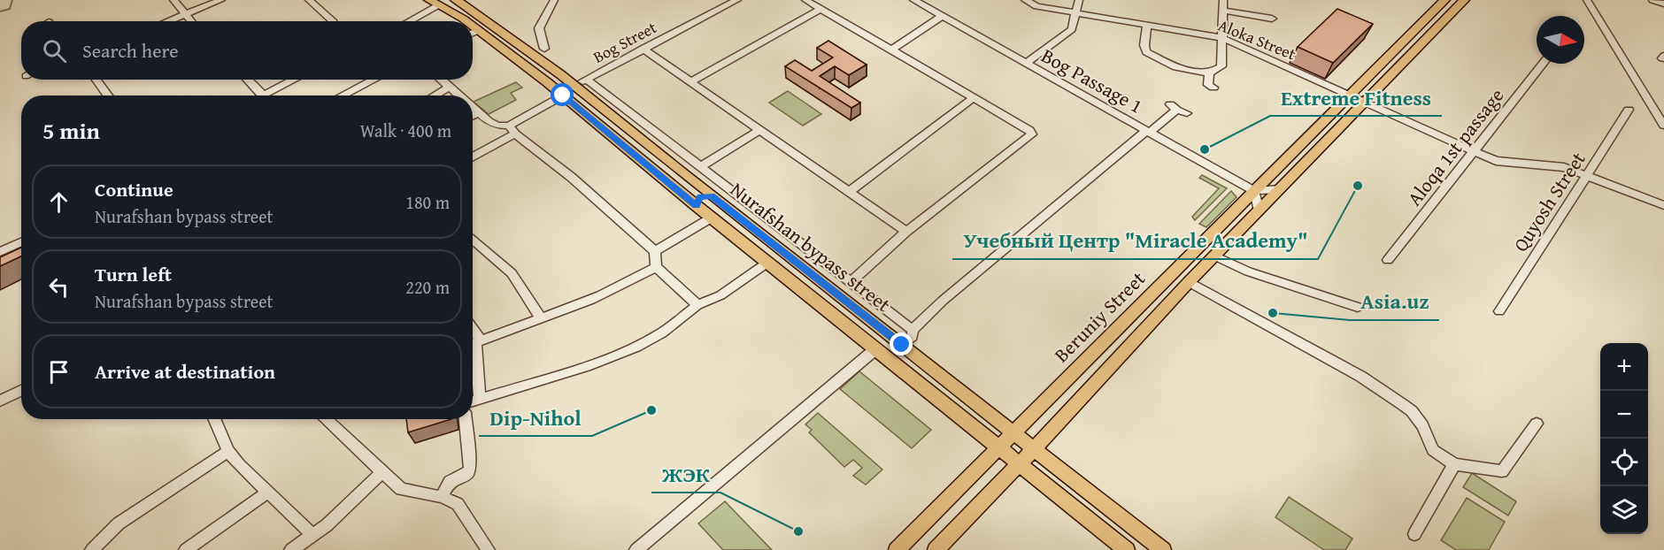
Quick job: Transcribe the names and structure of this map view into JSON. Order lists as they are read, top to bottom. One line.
{"streets":{"main road":["Nurafshan bypass street","Beruniy Street"],"street":["Aloka Street","Bog Street","Bog Passage 1","Aloqa 1st passage","Quyosh Street"]},"crossings":[["Aloka Street","Aloqa 1st passage"],["Aloka Street","Quyosh Street"],["Aloka Street","Beruniy Street"],["Bog Passage 1","Beruniy Street"],["Nurafshan bypass street","Beruniy Street"]],"places":["Extreme Fitness","Учебный Центр \"Miracle Academy\"","Asia.uz","Dip-Nihol","ЖЭК"],"north":"right","page":{"search":"Search here","heading":["5 min","Walk · 400 m"],"list":[["Continue","Nurafshan bypass street","180 m"],["Turn left","Nurafshan bypass street","220 m"],"Arrive at destination"],"map_buttons":["+","−"]}}
